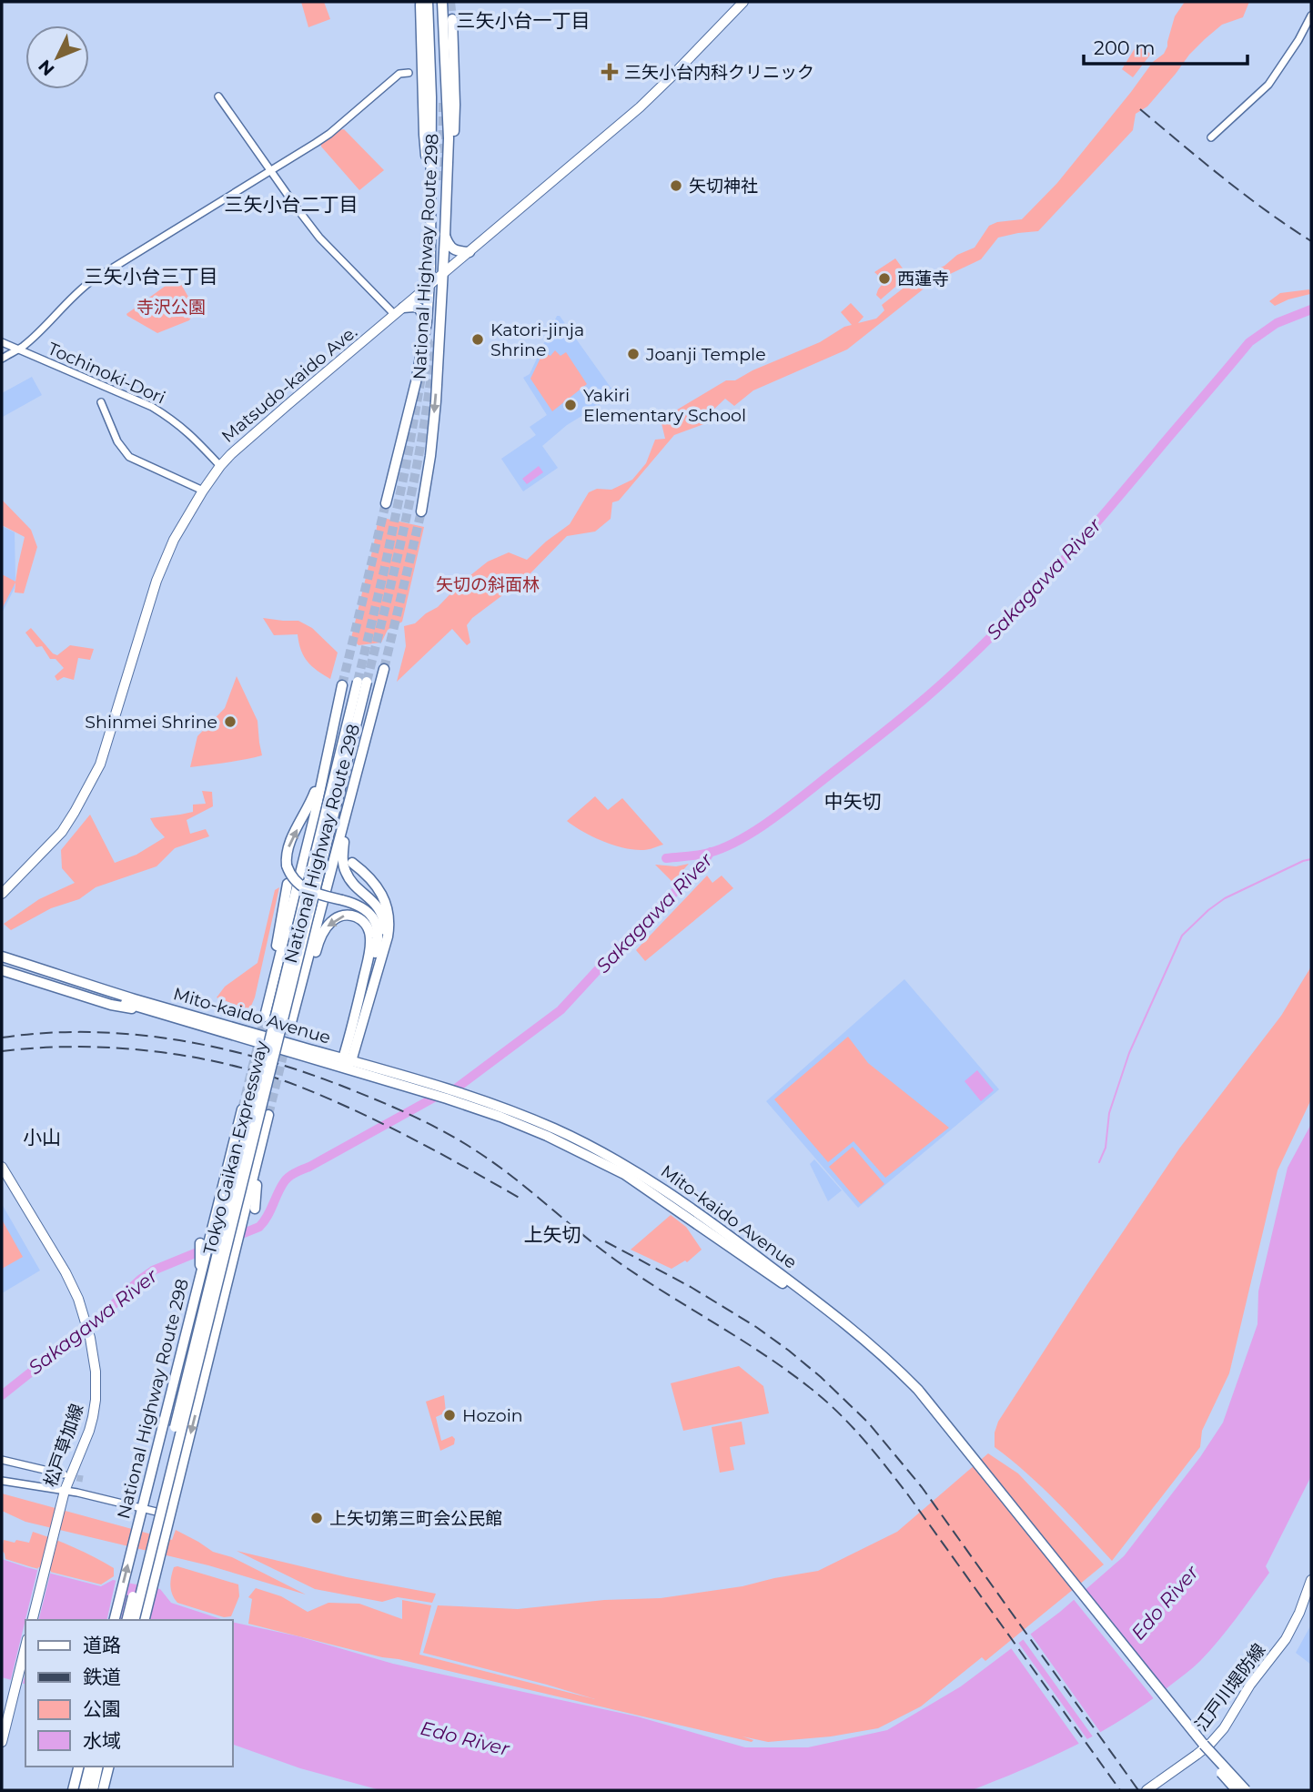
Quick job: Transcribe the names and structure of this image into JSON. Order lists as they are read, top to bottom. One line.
{"streets":{"highway":["National Highway Route 298","Mito-kaido Avenue","Tokyo Gaikan Expressway"],"main road":["Matsudo-kaido Ave.","松戸草加線","江戸川堤防線"],"street":["Tochinoki-Dori"]},"crossings":[["National Highway Route 298","Matsudo-kaido Ave."],["Tochinoki-Dori","Matsudo-kaido Ave."]],"districts":["三矢小台一丁目","三矢小台二丁目","三矢小台三丁目","中矢切","小山","上矢切"],"water":["Sakagawa River","Edo River"],"parks":["寺沢公園","矢切の斜面林"],"places":{"health":["三矢小台内科クリニック"],"other":["矢切神社","西蓮寺","Katori-jinja Shrine","Joanji Temple","Yakiri Elementary School","Shinmei Shrine","Hozoin","上矢切第三町会公民館"]},"legend":["道路","鉄道","公園","水域"],"scale_bar":"200 m","north":"bottom left"}
